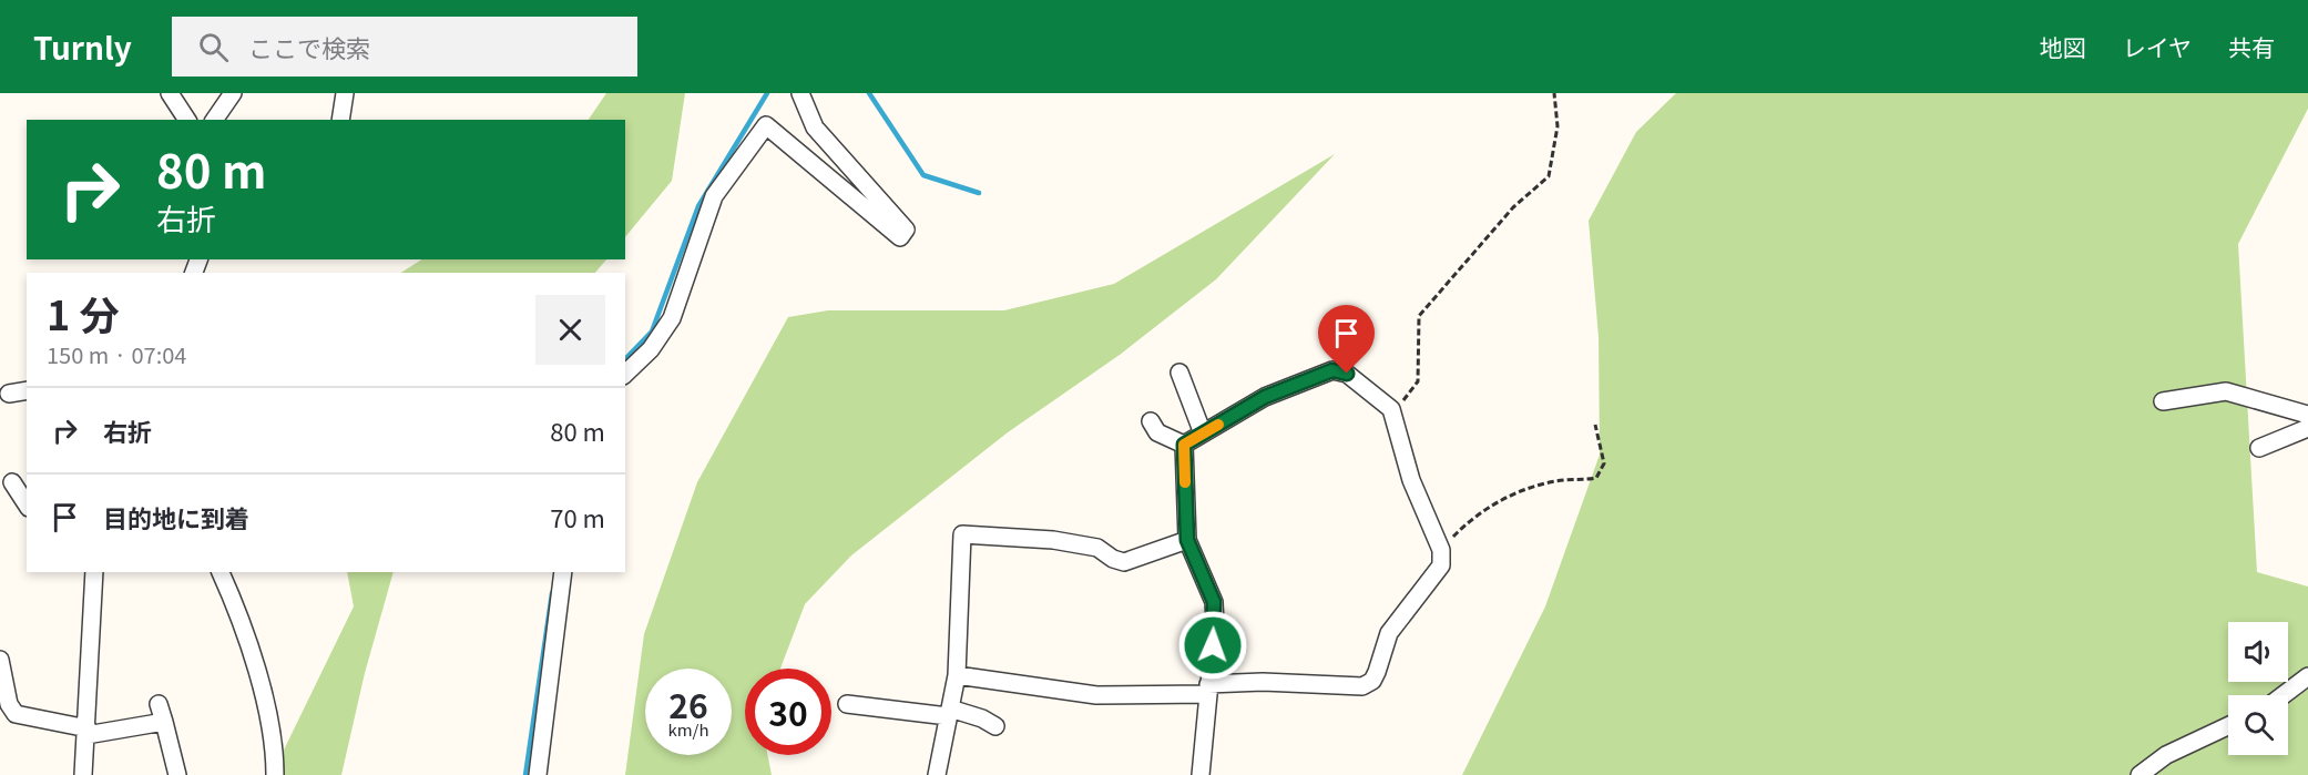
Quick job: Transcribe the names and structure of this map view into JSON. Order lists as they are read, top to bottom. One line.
{"page":{"header":"Turnly","search":"ここで検索","nav":["地図","レイヤ","共有"],"turn":["80 m","右折"],"heading":["1 分","150 m · 07:04"],"list":[{"name":"右折","value":"80 m"},{"name":"目的地に到着","value":"70 m"}],"speed":"26 km/h","limit":"30"}}
